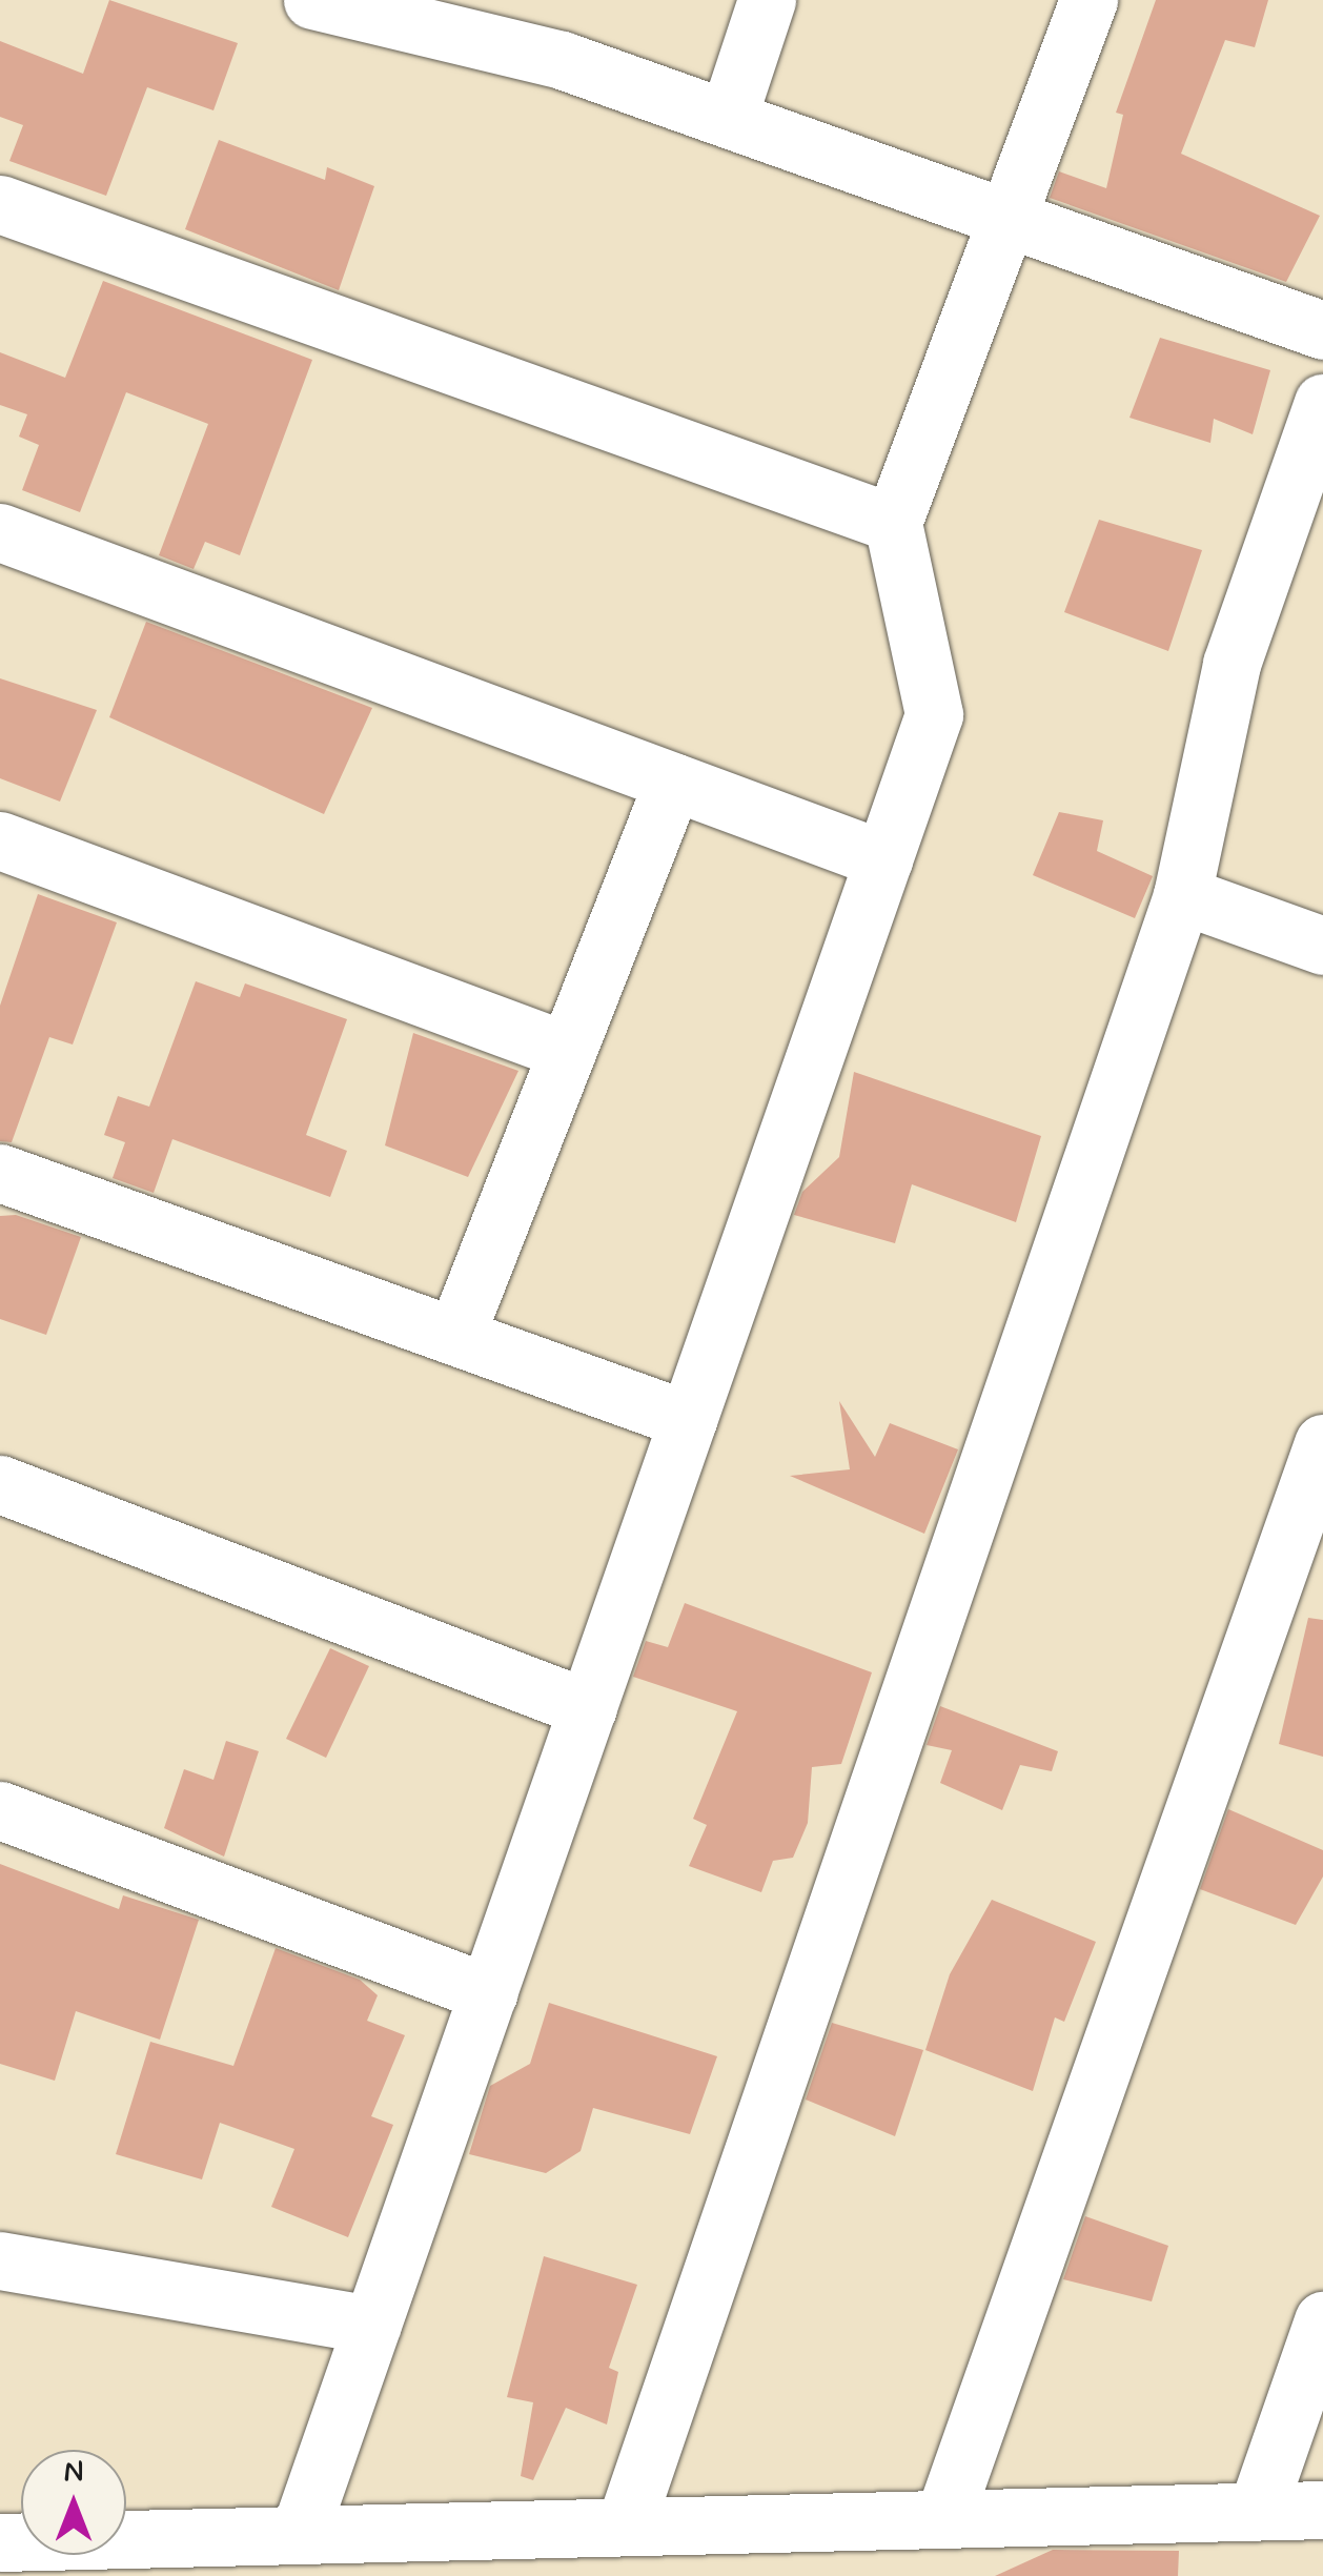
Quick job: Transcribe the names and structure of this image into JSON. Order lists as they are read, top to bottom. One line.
{"north":"top"}
